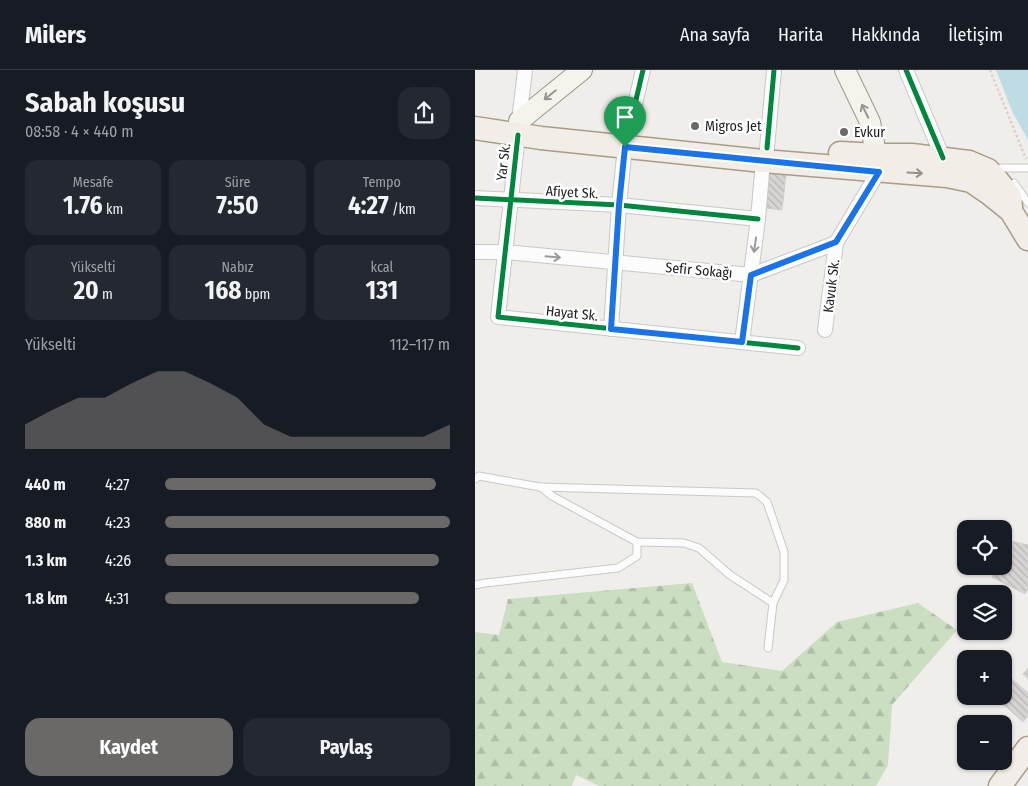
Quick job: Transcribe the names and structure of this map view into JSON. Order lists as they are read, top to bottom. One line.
{"streets":{"street":["Yar Sk.","Afiyet Sk.","Sefir Sokağı","Kavuk Sk.","Hayat Sk."]},"crossings":[["Yar Sk.","Afiyet Sk."],["Yar Sk.","Sefir Sokağı"],["Yar Sk.","Hayat Sk."],["Sefir Sokağı","Kavuk Sk."],["Sefir Sokağı","Hayat Sk."]],"places":["Migros Jet","Evkur"],"page":{"header":"Milers","nav":["Ana sayfa","Harita","Hakkında","İletişim"],"heading":["Sabah koşusu","08:58 · 4 × 440 m"],"stats":[["Mesafe","1.76 km"],["Süre","7:50"],["Tempo","4:27 /km"],["Yükselti","20 m"],["Nabız","168 bpm"],["kcal","131"]],"chart":["Yükselti","112–117 m"],"list":[{"name":"440 m","note":"4:27"},{"name":"880 m","note":"4:23"},{"name":"1.3 km","note":"4:26"},{"name":"1.8 km","note":"4:31"}],"map_buttons":["+","−"],"buttons":["Kaydet","Paylaş"]}}
